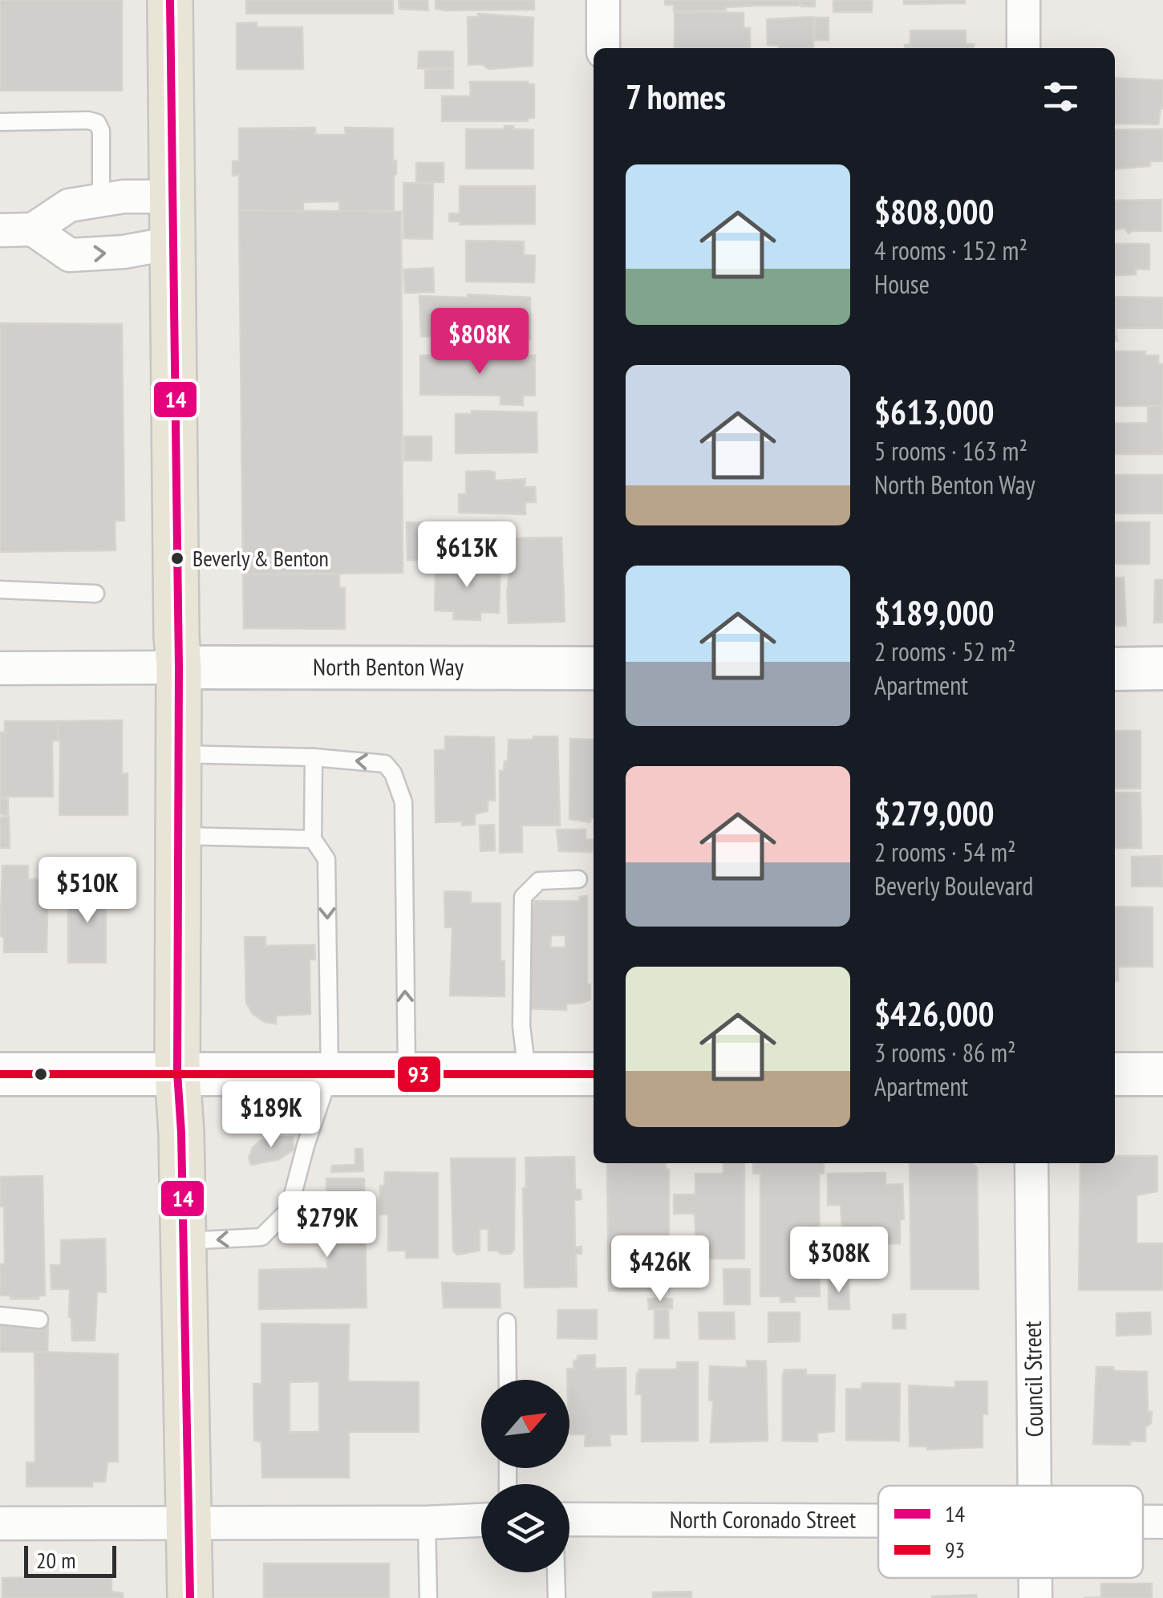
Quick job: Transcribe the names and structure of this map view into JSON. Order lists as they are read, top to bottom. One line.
{"streets":{"street":["North Benton Way","Council Street","North Coronado Street"]},"places":["Beverly & Benton"],"lines":["transit line 14","transit line 93"],"legend":["14","93"],"scale_bar":"20 m","north":"top right","page":{"heading":"7 homes","list":[{"name":"$808,000","note":"4 rooms · 152 m² · House"},{"name":"$613,000","note":"5 rooms · 163 m² · North Benton Way"},{"name":"$189,000","note":"2 rooms · 52 m² · Apartment"},{"name":"$279,000","note":"2 rooms · 54 m² · Beverly Boulevard"},{"name":"$426,000","note":"3 rooms · 86 m² · Apartment"}],"price":["$808K","$613K","$510K","$189K","$279K","$308K","$426K"],"scale":"20 m"}}
